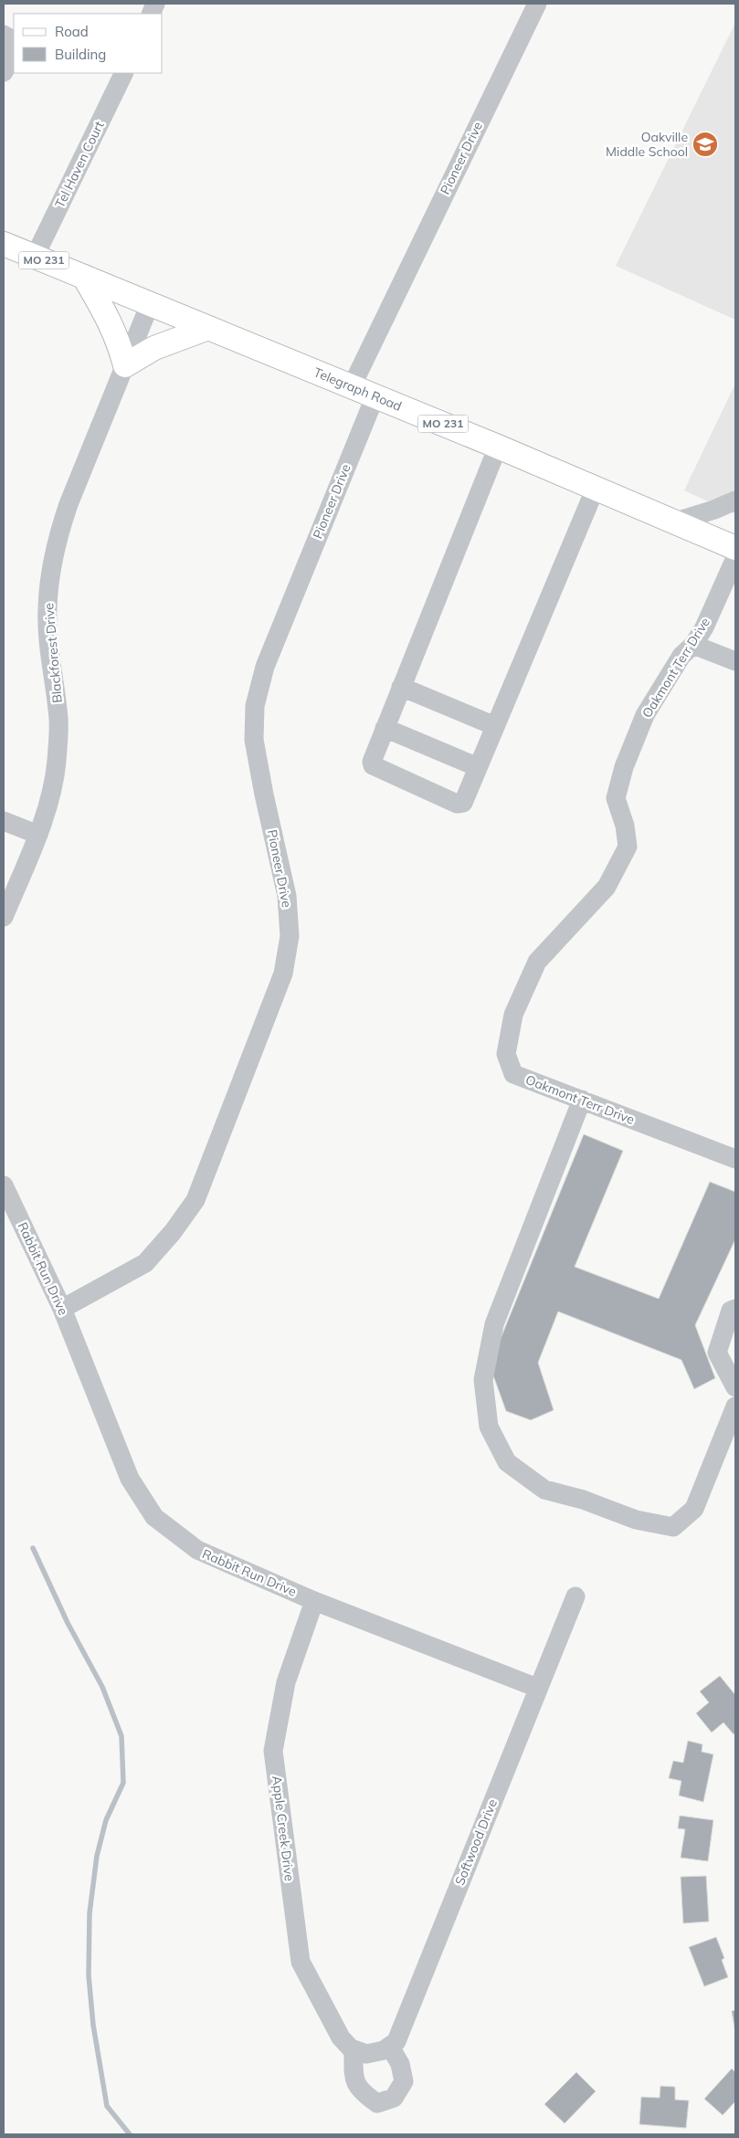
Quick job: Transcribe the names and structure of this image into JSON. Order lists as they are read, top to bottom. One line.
{"streets":{"main road":["MO 231","Telegraph Road"],"street":["Pioneer Drive","Tel Haven Court","Blackforest Drive","Oakmont Terr Drive","Rabbit Run Drive","Apple Creek Drive","Softwood Drive"]},"crossings":[["Pioneer Drive","Telegraph Road"],["Pioneer Drive","Rabbit Run Drive"],["Tel Haven Court","Telegraph Road"],["Telegraph Road","Blackforest Drive"],["Rabbit Run Drive","Apple Creek Drive"],["Rabbit Run Drive","Softwood Drive"]],"places":{"school or university":["Oakville Middle School"]},"legend":["Road","Building"]}
